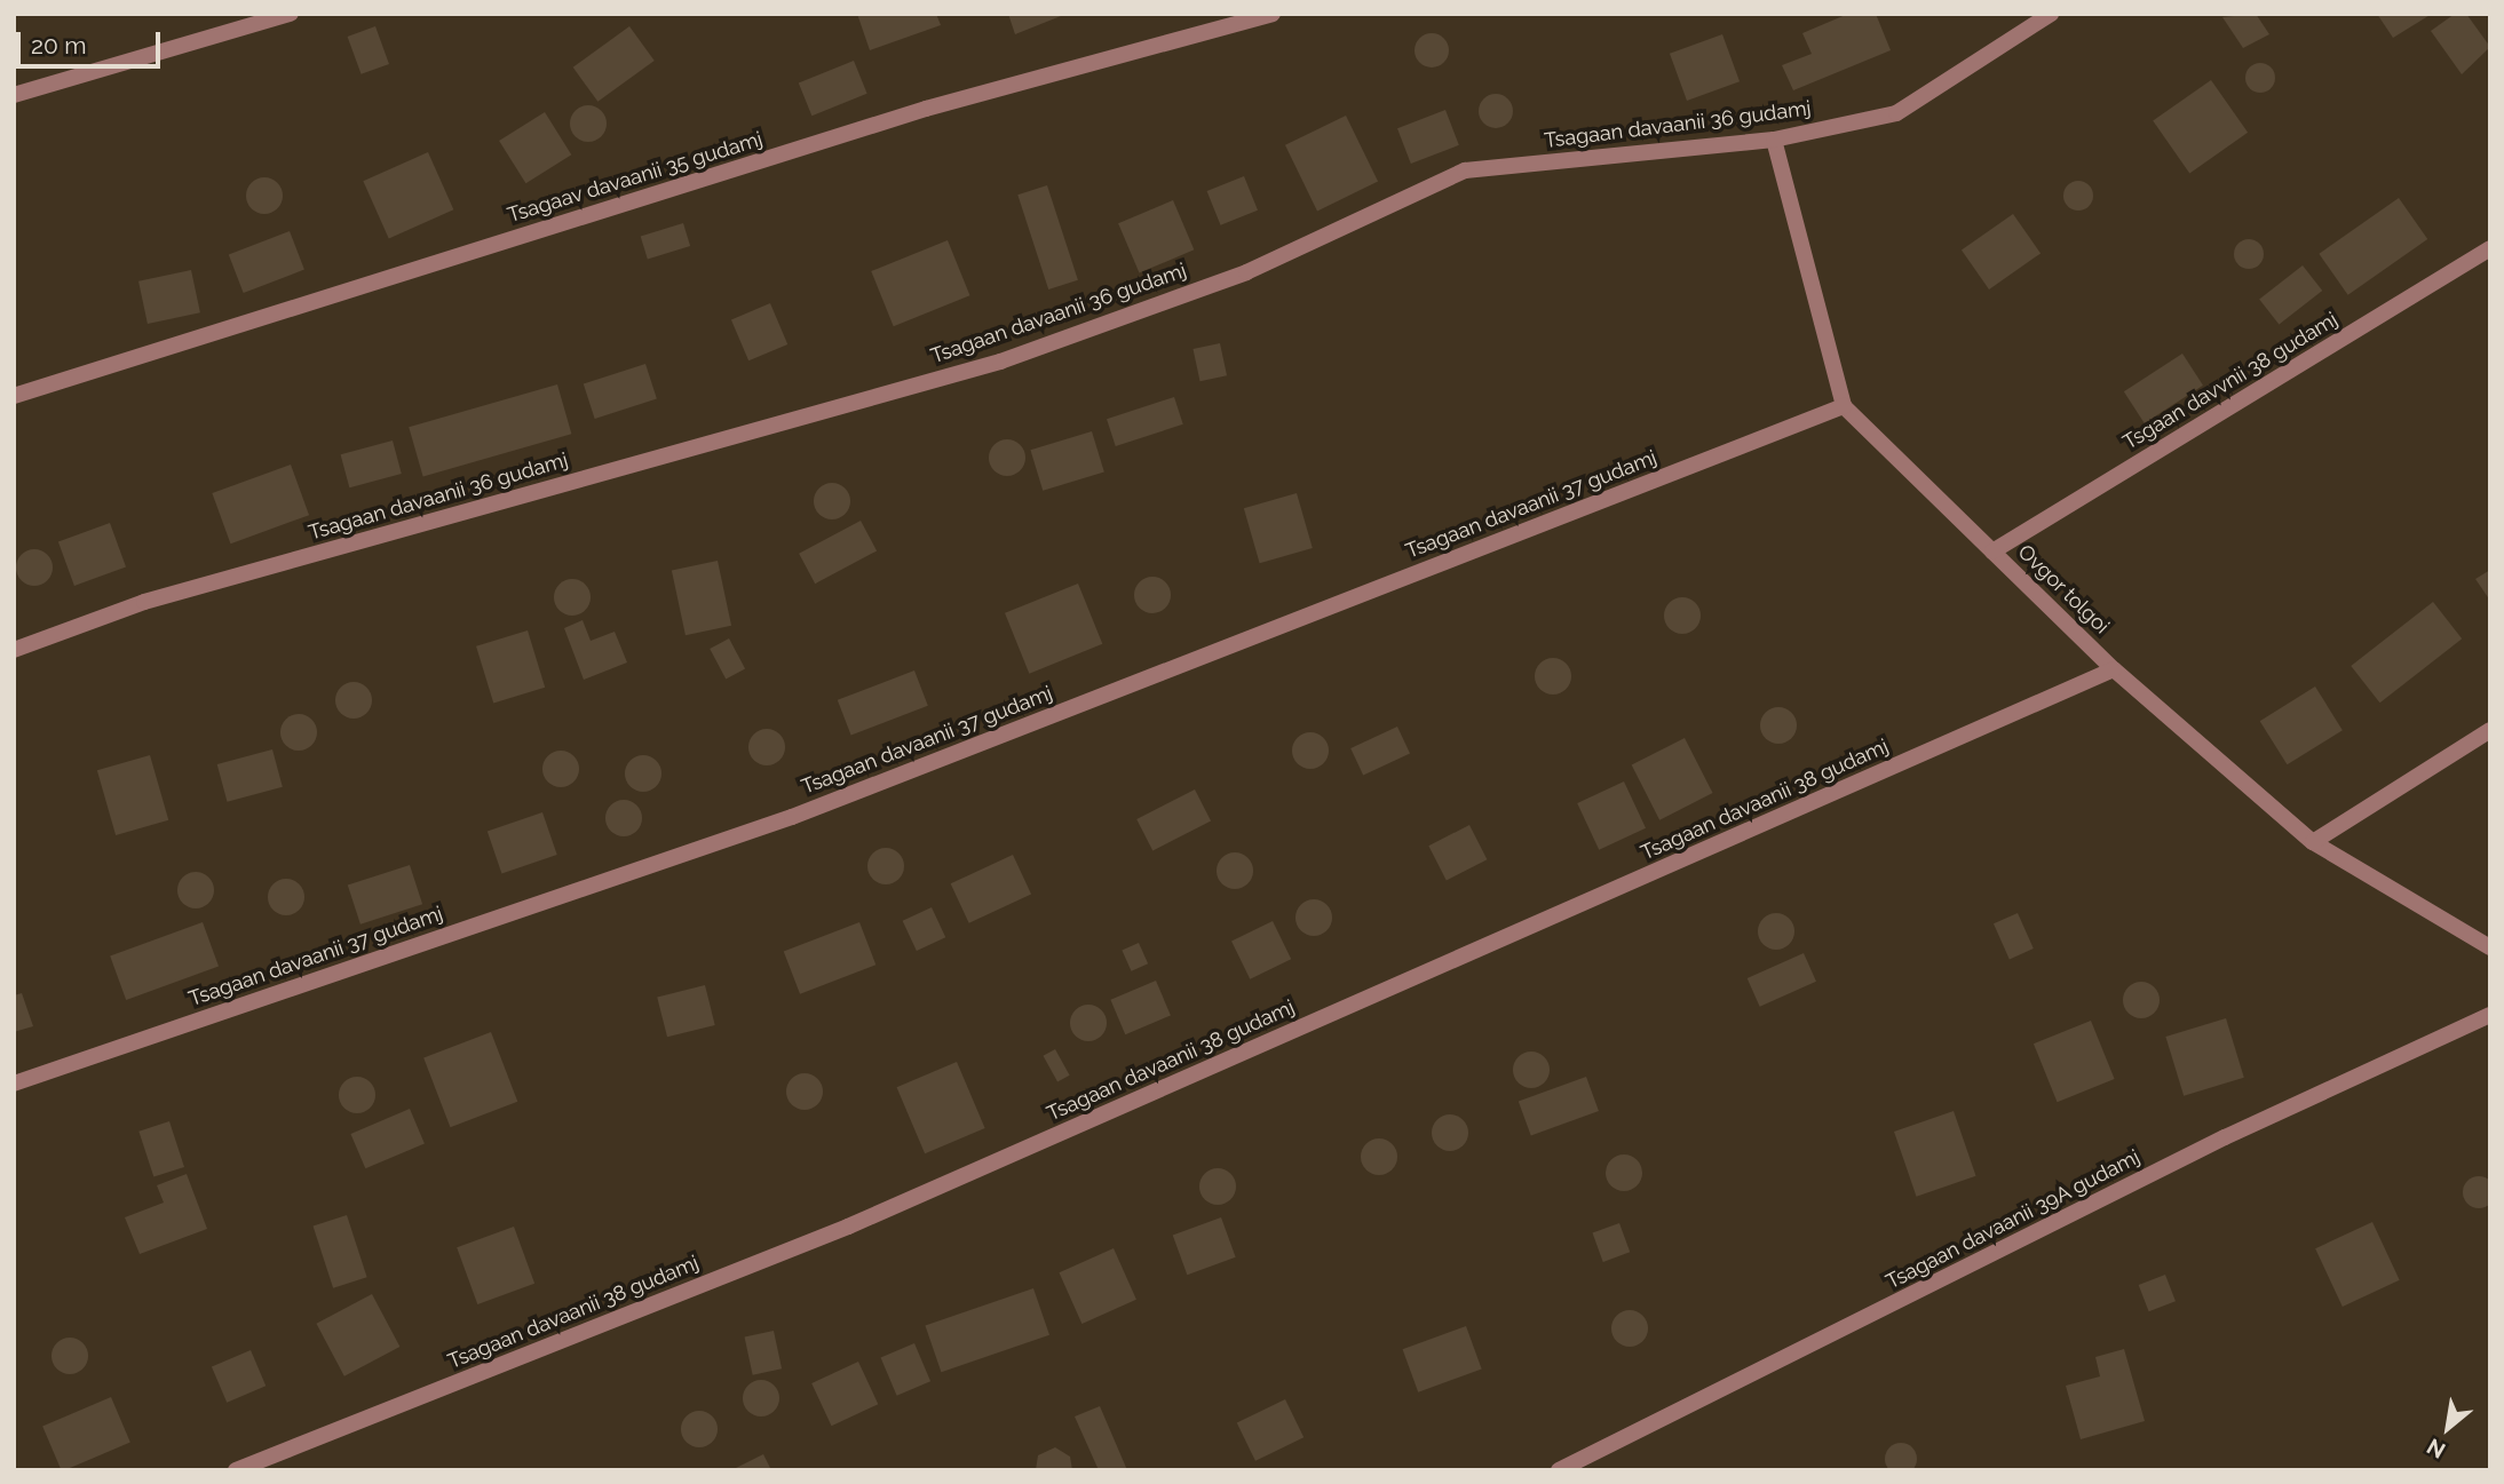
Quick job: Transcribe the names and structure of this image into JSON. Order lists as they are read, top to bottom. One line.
{"streets":{"street":["Tsagaan davaanii 36 gudamj","Tsagaav davaanii 35 gudamj","Tsgaan davvnii 38 gudamj","Tsagaan davaanii 37 gudamj","Ovgor tolgoi","Tsagaan davaanii 38 gudamj","Tsagaan davaanii 39A gudamj"]},"crossings":[["Tsgaan davvnii 38 gudamj","Ovgor tolgoi"],["Tsagaan davaanii 37 gudamj","Ovgor tolgoi"],["Ovgor tolgoi","Tsagaan davaanii 38 gudamj"]],"scale_bar":"20 m","north":"bottom left"}
